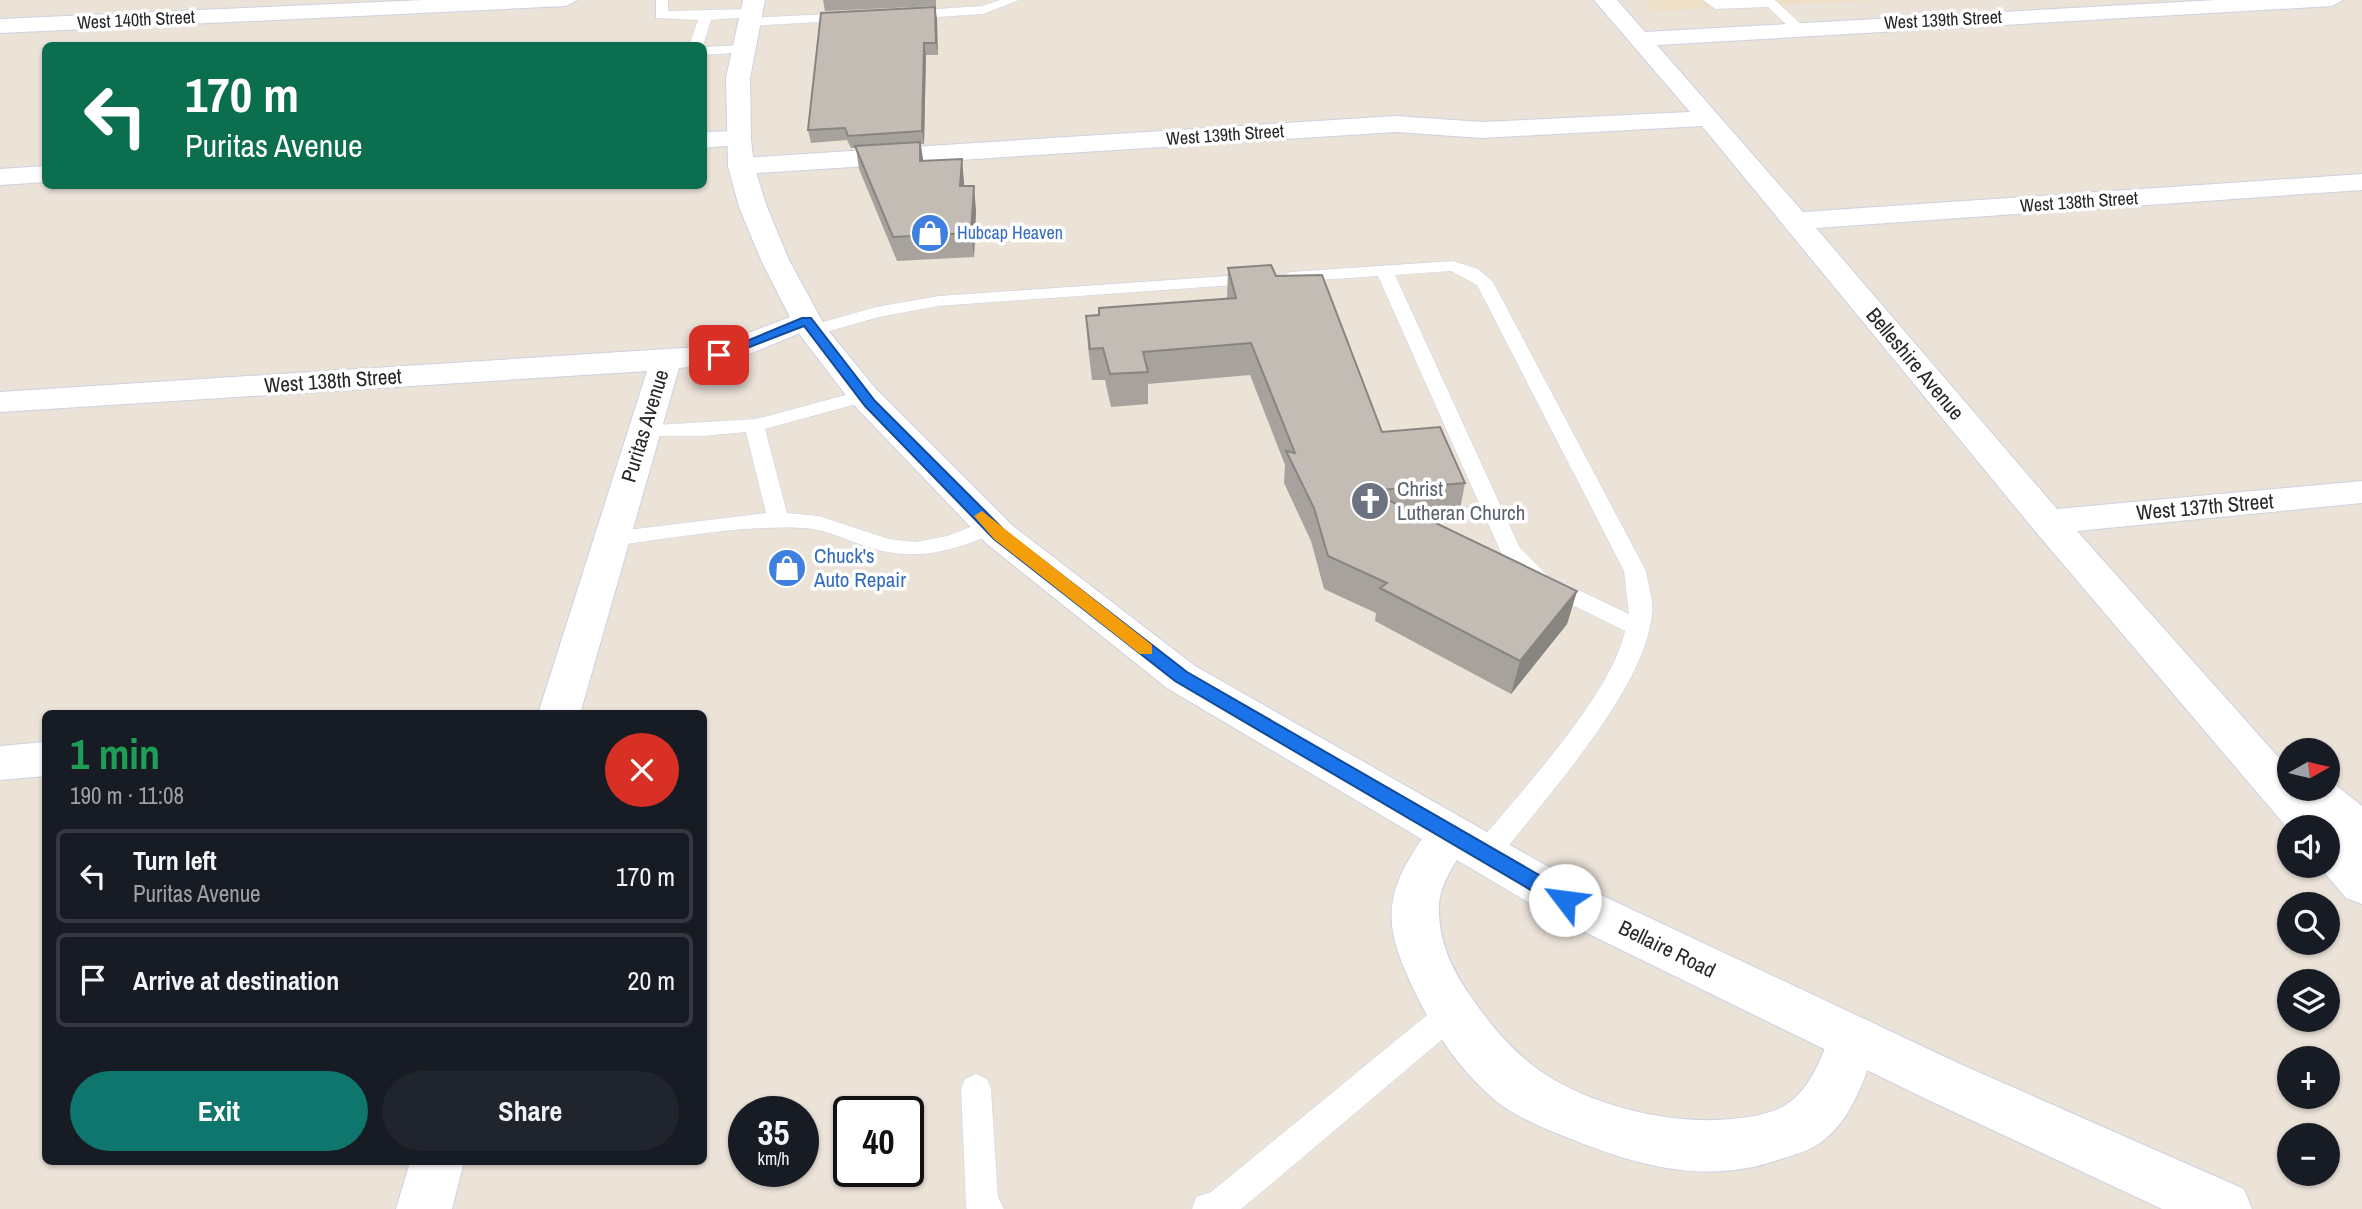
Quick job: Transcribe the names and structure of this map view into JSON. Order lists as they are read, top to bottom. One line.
{"streets":{"street":["West 140th Street","West 139th Street","West 138th Street","Belleshire Avenue","Puritas Avenue","West 137th Street","Bellaire Road"]},"crossings":[["West 139th Street","Belleshire Avenue"],["West 138th Street","Belleshire Avenue"],["West 138th Street","Puritas Avenue"],["Belleshire Avenue","West 137th Street"],["Puritas Avenue","Bellaire Road"]],"places":{"shop":["Hubcap Heaven","Chuck's Auto Repair"],"church":["Christ Lutheran Church"]},"north":"right","page":{"turn":["170 m","Puritas Avenue"],"heading":["1 min","190 m · 11:08"],"map_buttons":["+","−"],"list":[{"name":"Turn left","note":"Puritas Avenue","value":"170 m"},{"name":"Arrive at destination","value":"20 m"}],"buttons":["Exit","Share"],"speed":"35 km/h","limit":"40"}}
